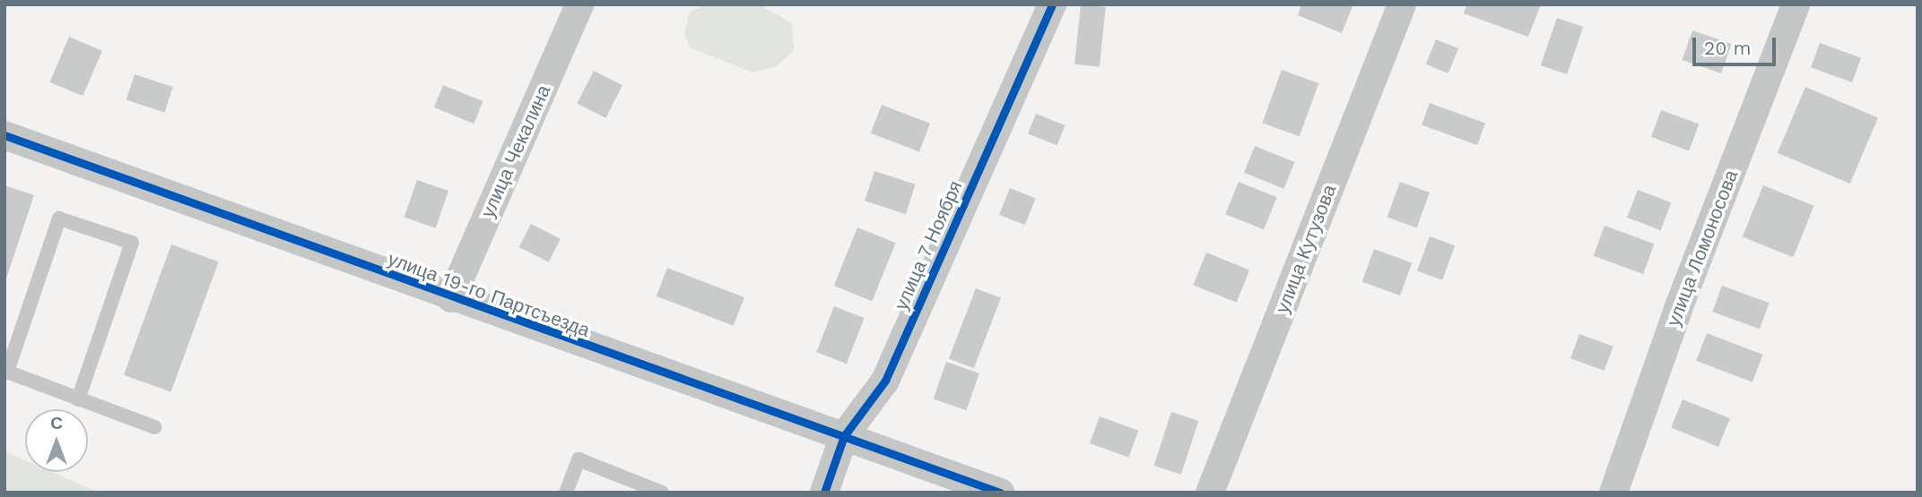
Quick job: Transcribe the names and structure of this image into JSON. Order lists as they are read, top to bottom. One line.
{"streets":{"street":["улица Чекалина","улица 7 Ноября","улица Ломоносова","улица Кутузова","улица 19-го Партсъезда"]},"crossings":[["улица Чекалина","улица 19-го Партсъезда"],["улица 7 Ноября","улица 19-го Партсъезда"]],"scale_bar":"20 m","north":"top"}
